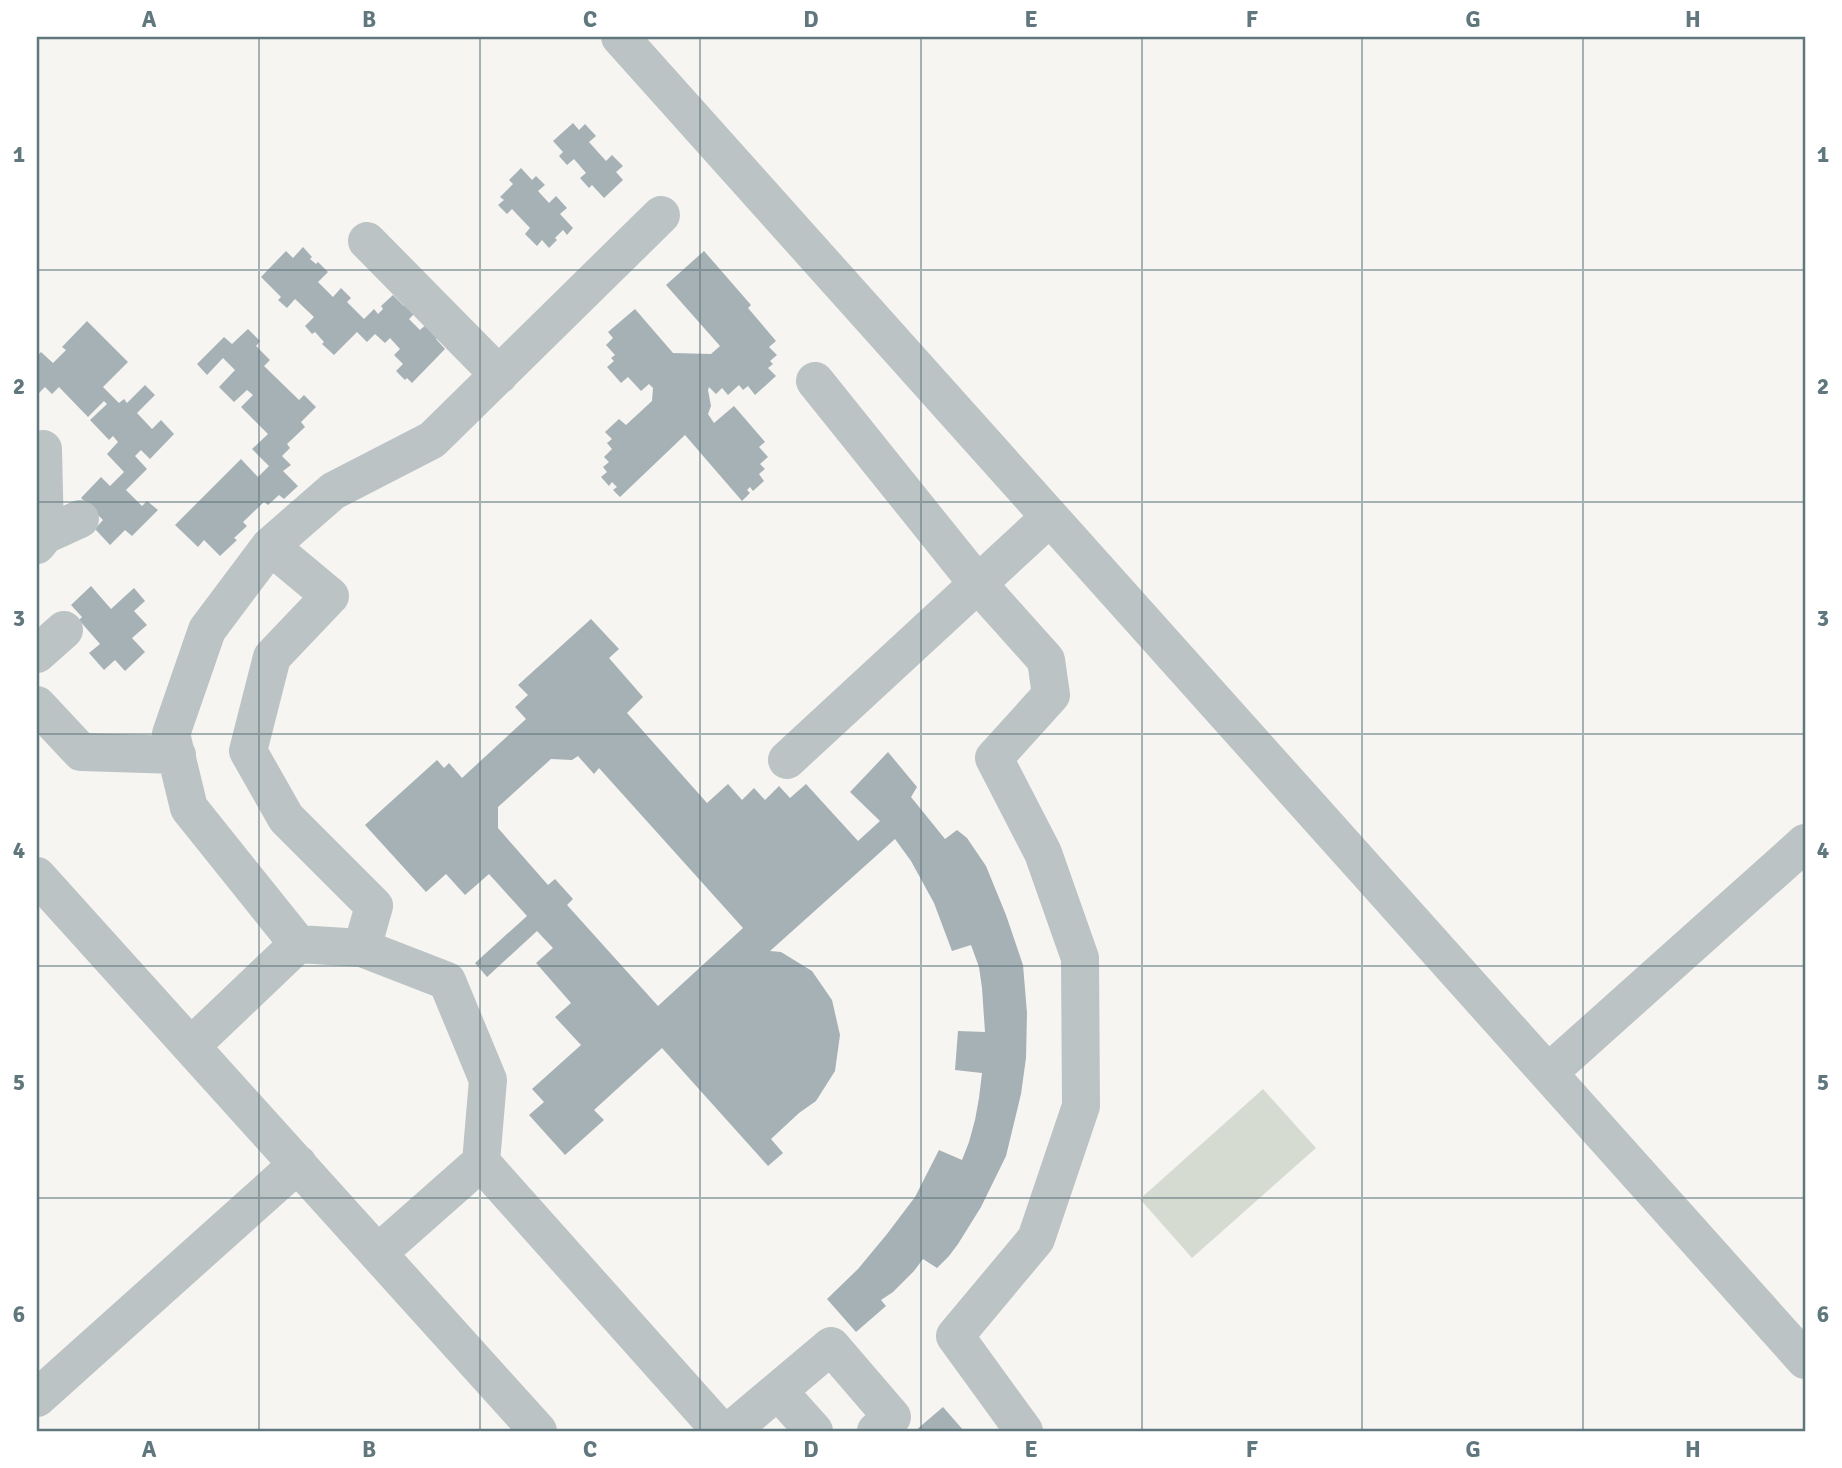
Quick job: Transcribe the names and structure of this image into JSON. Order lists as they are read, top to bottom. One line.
{"grid":{"columns":["A","B","C","D","E","F","G","H"],"rows":["1","2","3","4","5","6"]}}
